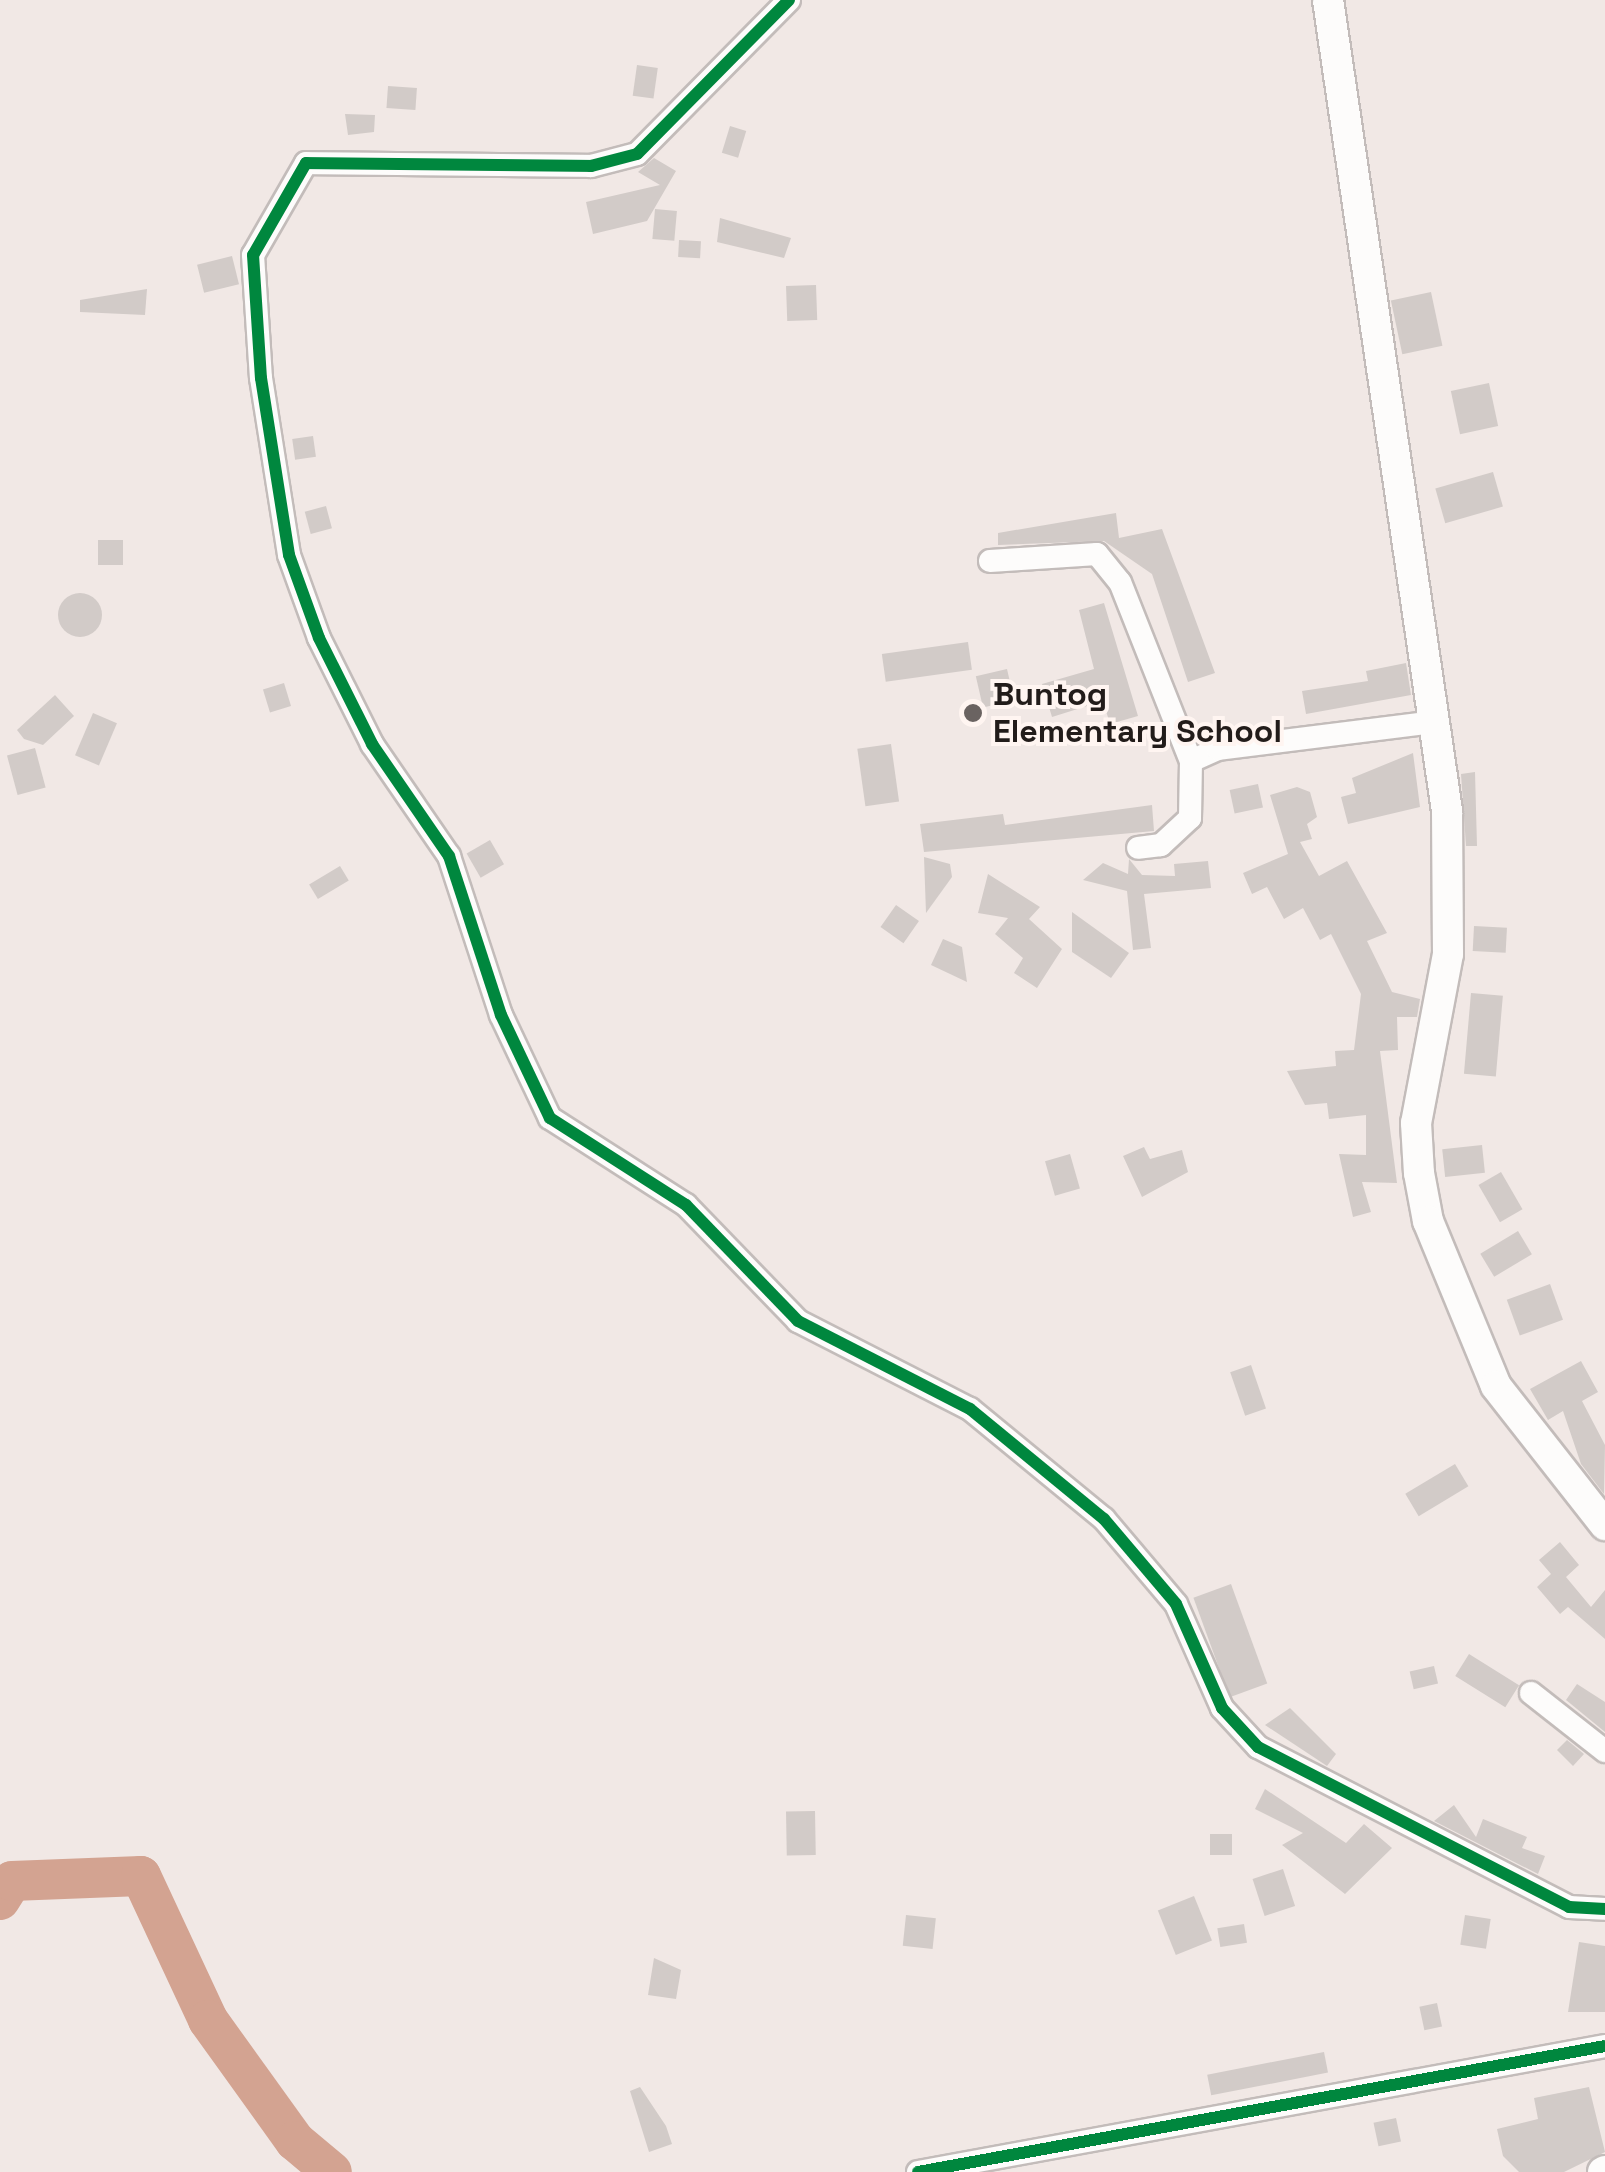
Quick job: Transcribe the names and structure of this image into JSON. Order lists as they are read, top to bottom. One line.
{"places":["Buntog Elementary School"]}
